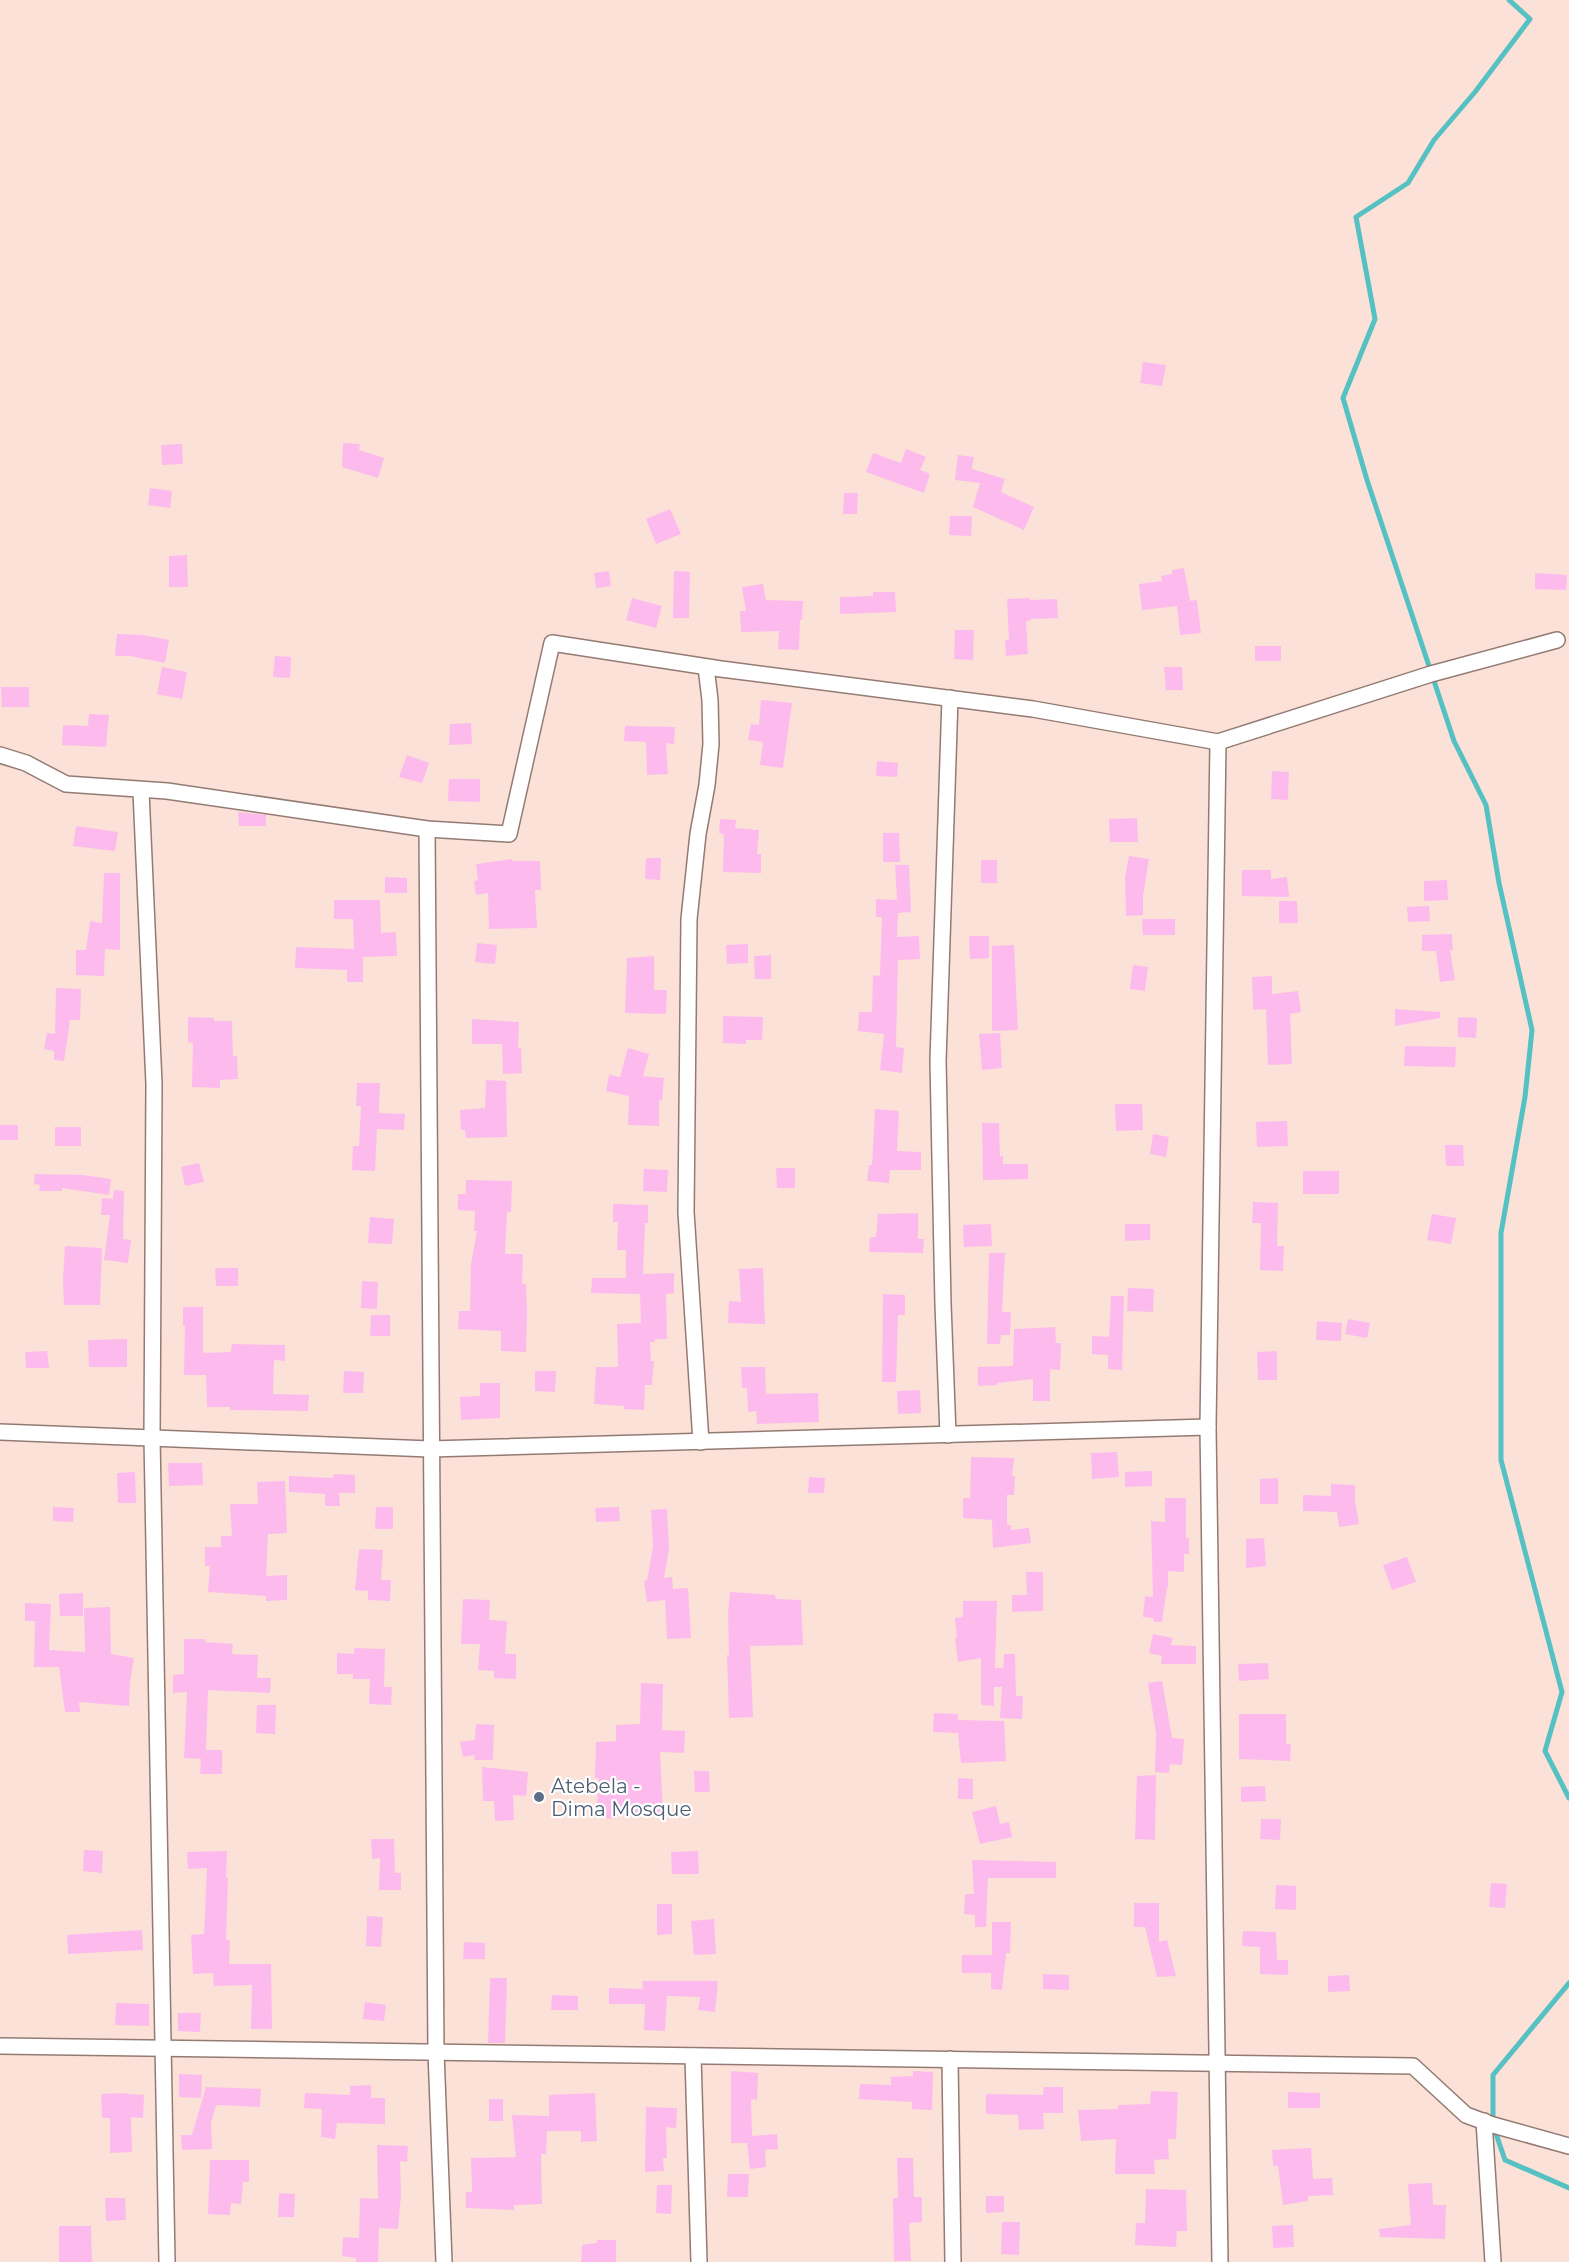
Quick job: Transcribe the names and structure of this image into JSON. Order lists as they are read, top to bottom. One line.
{"places":["Atebela - Dima Mosque"]}
